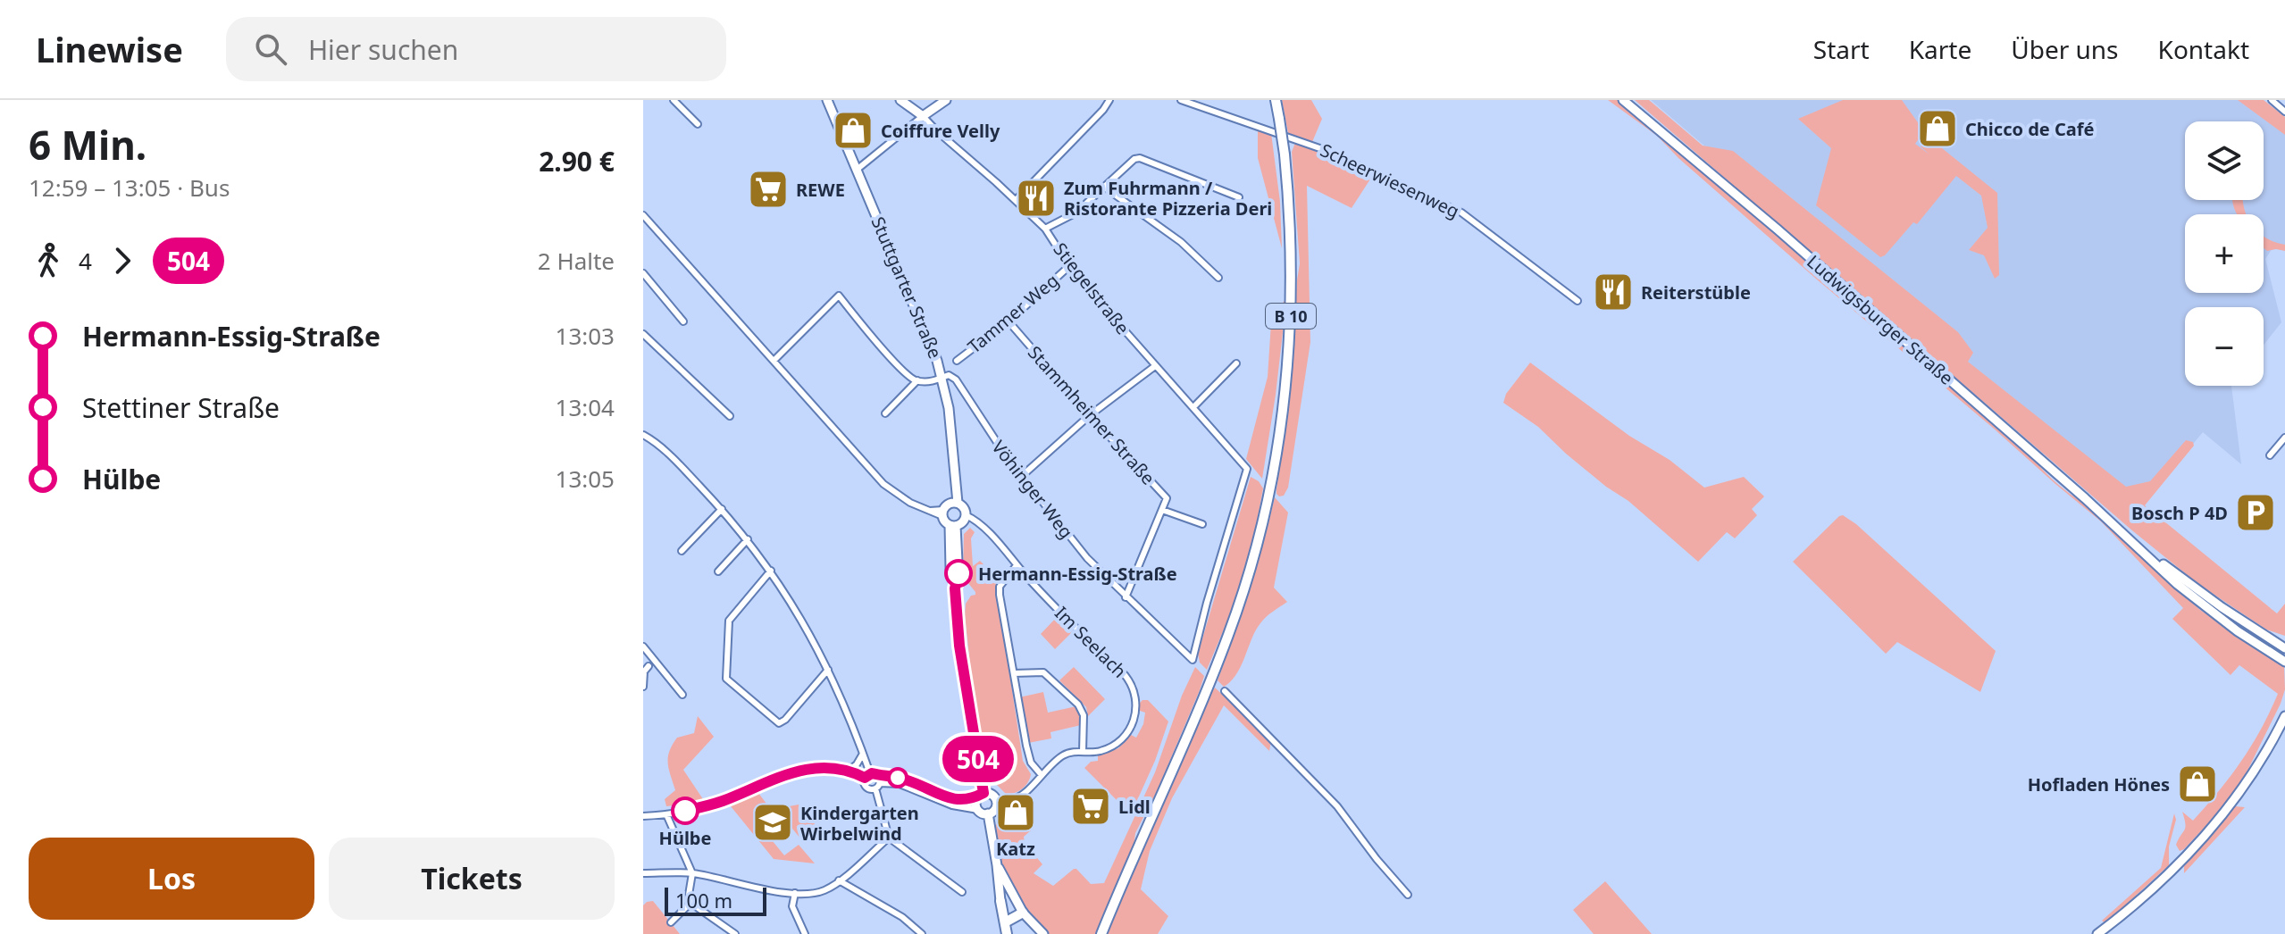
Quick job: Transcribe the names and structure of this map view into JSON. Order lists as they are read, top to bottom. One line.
{"streets":{"main road":["Stuttgarter Straße","B 10","Ludwigsburger Straße"],"street":["Scheerwiesenweg","Stiegelstraße","Tammer Weg","Stammheimer Straße","Vöhinger Weg","Im Seelach"]},"crossings":[["Stuttgarter Straße","Vöhinger Weg"],["Stuttgarter Straße","Im Seelach"],["Stiegelstraße","Tammer Weg"],["Stiegelstraße","Vöhinger Weg"],["Tammer Weg","Stammheimer Straße"]],"places":{"shop":["Chicco de Café","Coiffure Velly","Hofladen Hönes","Katz"],"supermarket":["REWE","Lidl"],"restaurant":["Zum Fuhrmann / Ristorante Pizzeria Deri","Reiterstüble"],"parking":["Bosch P 4D"],"other":["Hermann-Essig-Straße","Hülbe"],"school or university":["Kindergarten Wirbelwind"]},"lines":["bus line 504"],"scale_bar":"100 m","page":{"header":"Linewise","search":"Hier suchen","nav":["Start","Karte","Über uns","Kontakt"],"heading":["6 Min.","12:59 – 13:05 · Bus","2.90 €"],"on_map":"504","map_buttons":["+","−"],"legs":["4","504","2 Halte"],"list":[{"name":"Hermann-Essig-Straße","value":"13:03"},{"name":"Stettiner Straße","value":"13:04"},{"name":"Hülbe","value":"13:05"}],"buttons":["Los","Tickets"],"scale":"100 m"}}
